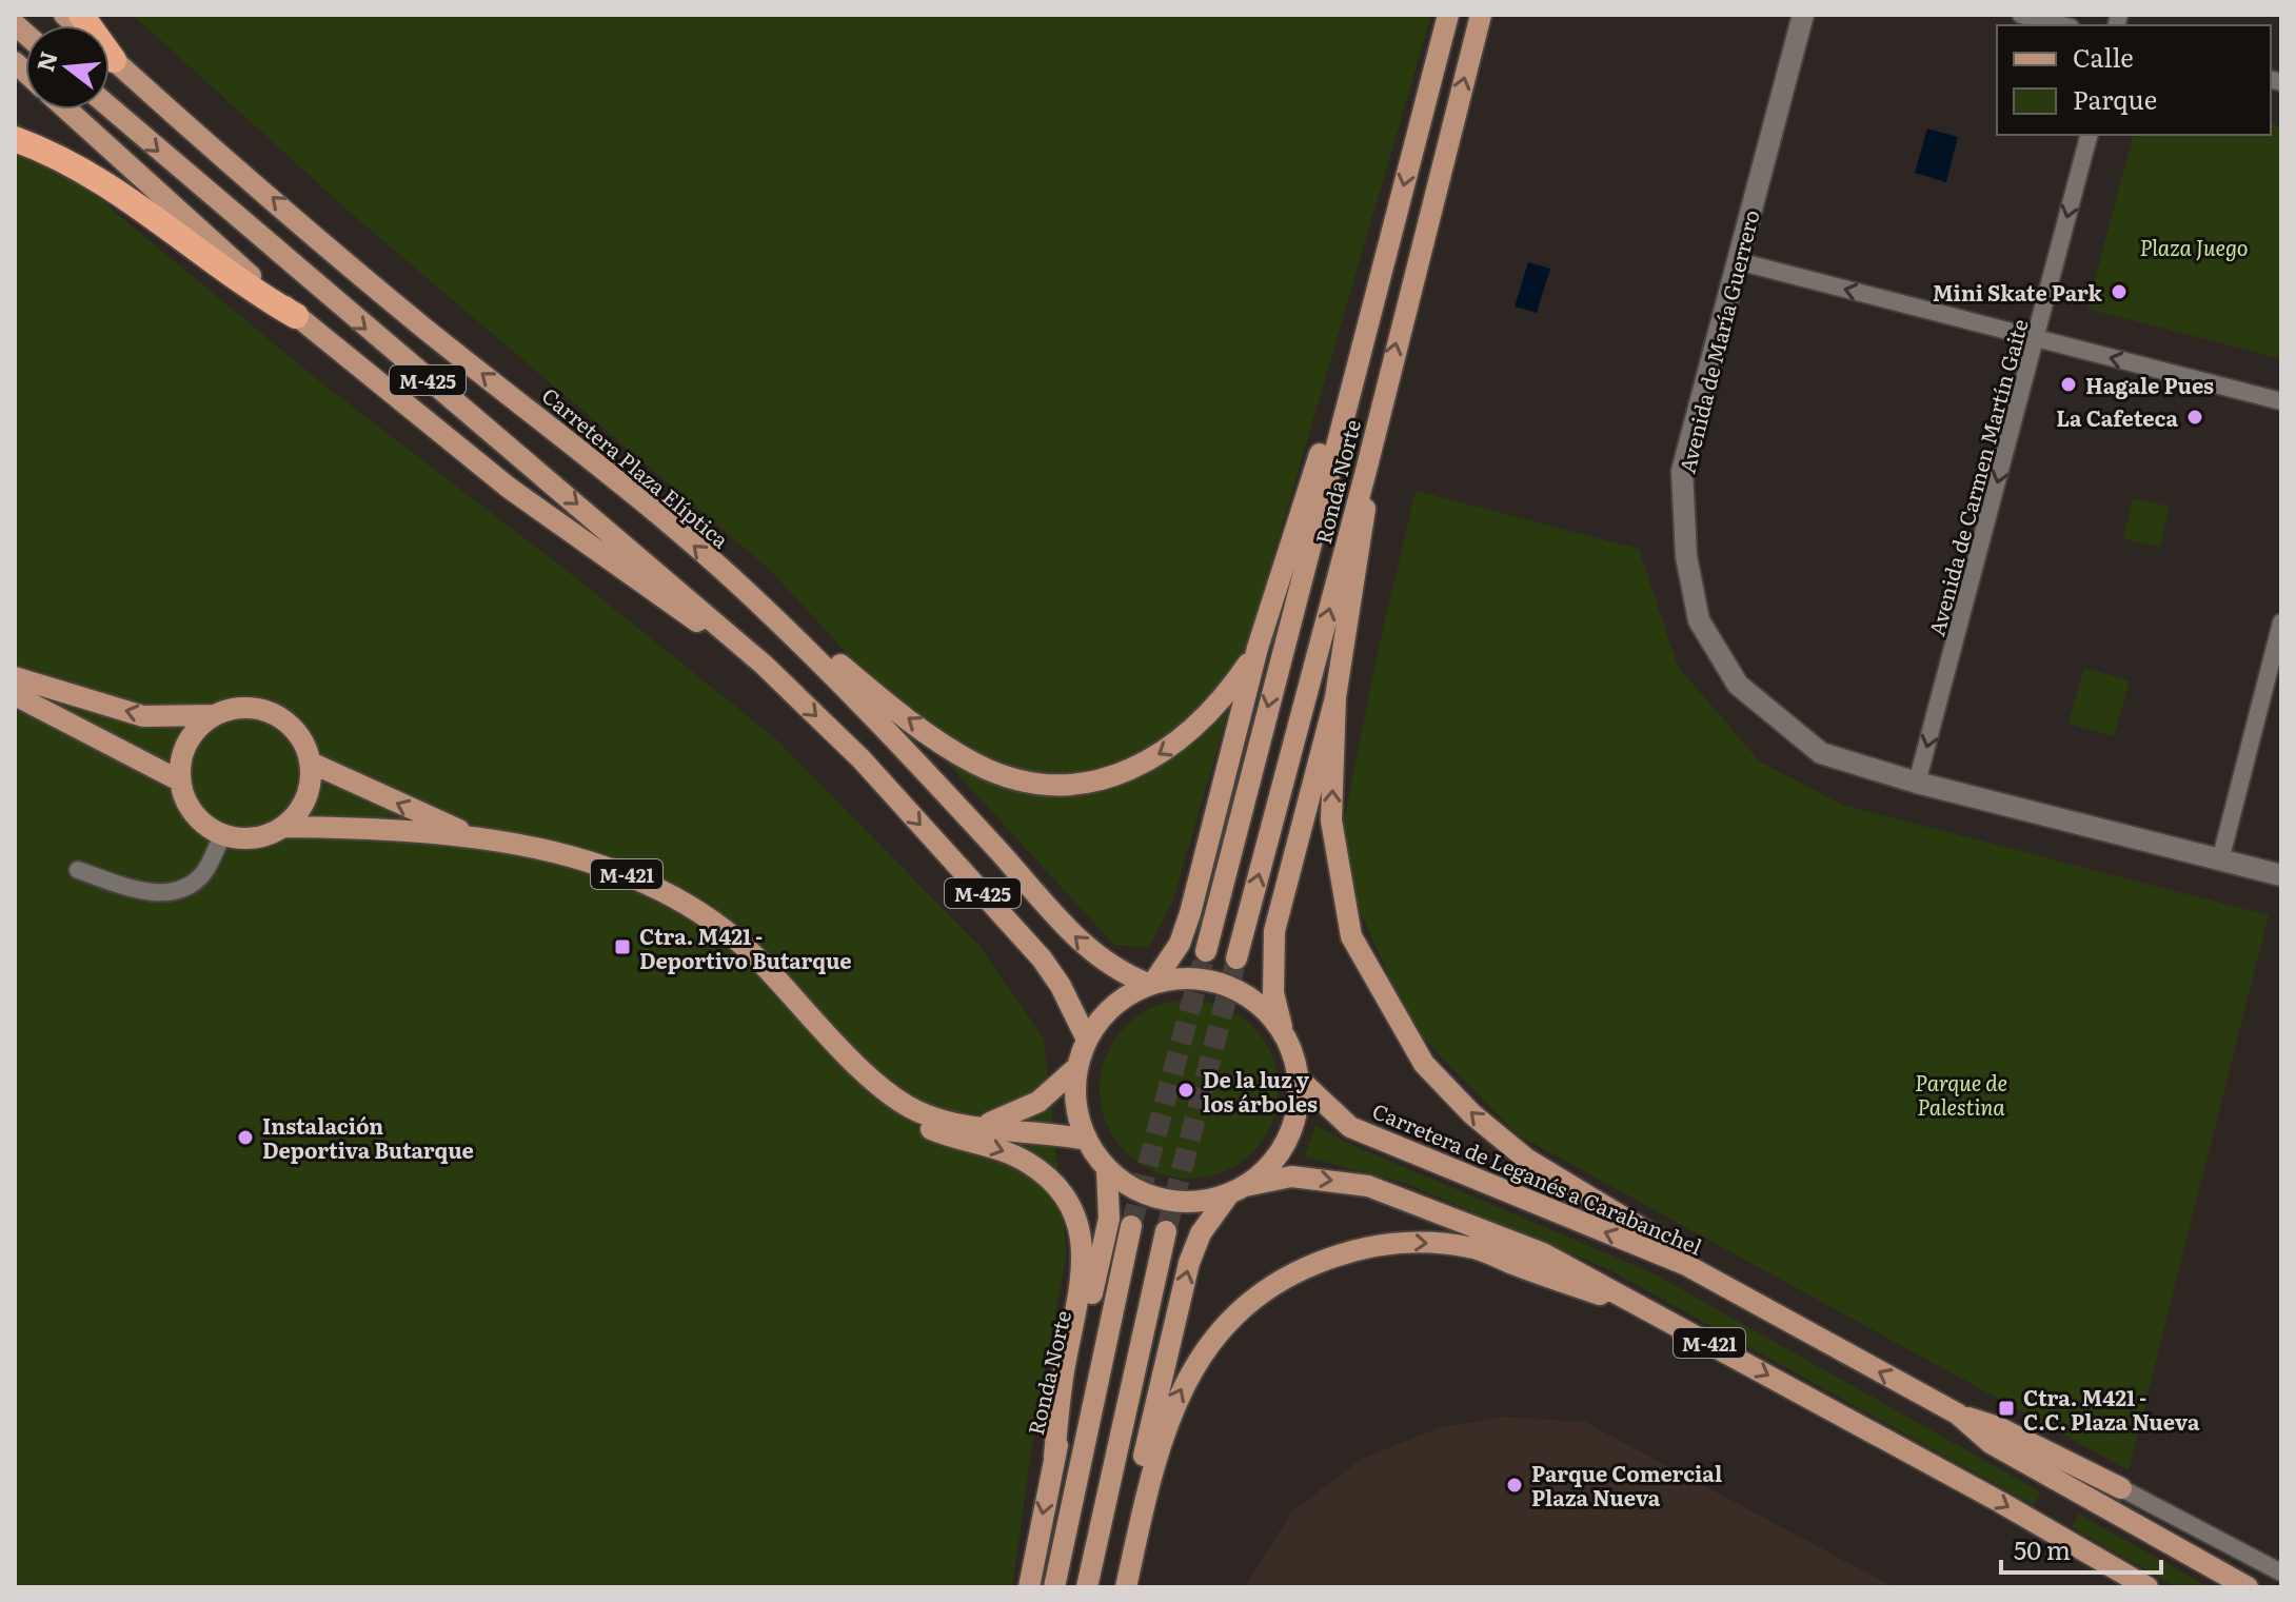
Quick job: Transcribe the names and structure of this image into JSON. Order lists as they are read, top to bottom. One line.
{"streets":{"main road":["M-425","Carretera Plaza Elíptica","Ronda Norte","M-421","Carretera de Leganés a Carabanchel"],"street":["Avenida de María Guerrero","Avenida de Carmen Martín Gaite"]},"crossings":[["Avenida de María Guerrero","Avenida de Carmen Martín Gaite"],["M-425","Carretera Plaza Elíptica"],["M-425","Ronda Norte"],["M-425","M-421"],["M-425","Carretera de Leganés a Carabanchel"],["Carretera Plaza Elíptica","Ronda Norte"],["Carretera Plaza Elíptica","M-421"],["Carretera Plaza Elíptica","Carretera de Leganés a Carabanchel"],["Ronda Norte","M-421"],["Ronda Norte","Carretera de Leganés a Carabanchel"],["M-421","Carretera de Leganés a Carabanchel"]],"one_way":["Avenida de Carmen Martín Gaite"],"parks":["Plaza Juego","Parque de Palestina"],"places":{"other":["Mini Skate Park","Hagale Pues","La Cafeteca","De la luz y los árboles","Instalación Deportiva Butarque","Parque Comercial Plaza Nueva"],"transit":["Ctra. M421 - Deportivo Butarque","Ctra. M421 - C.C. Plaza Nueva"]},"legend":["Calle","Parque"],"scale_bar":"50 m","north":"left"}
